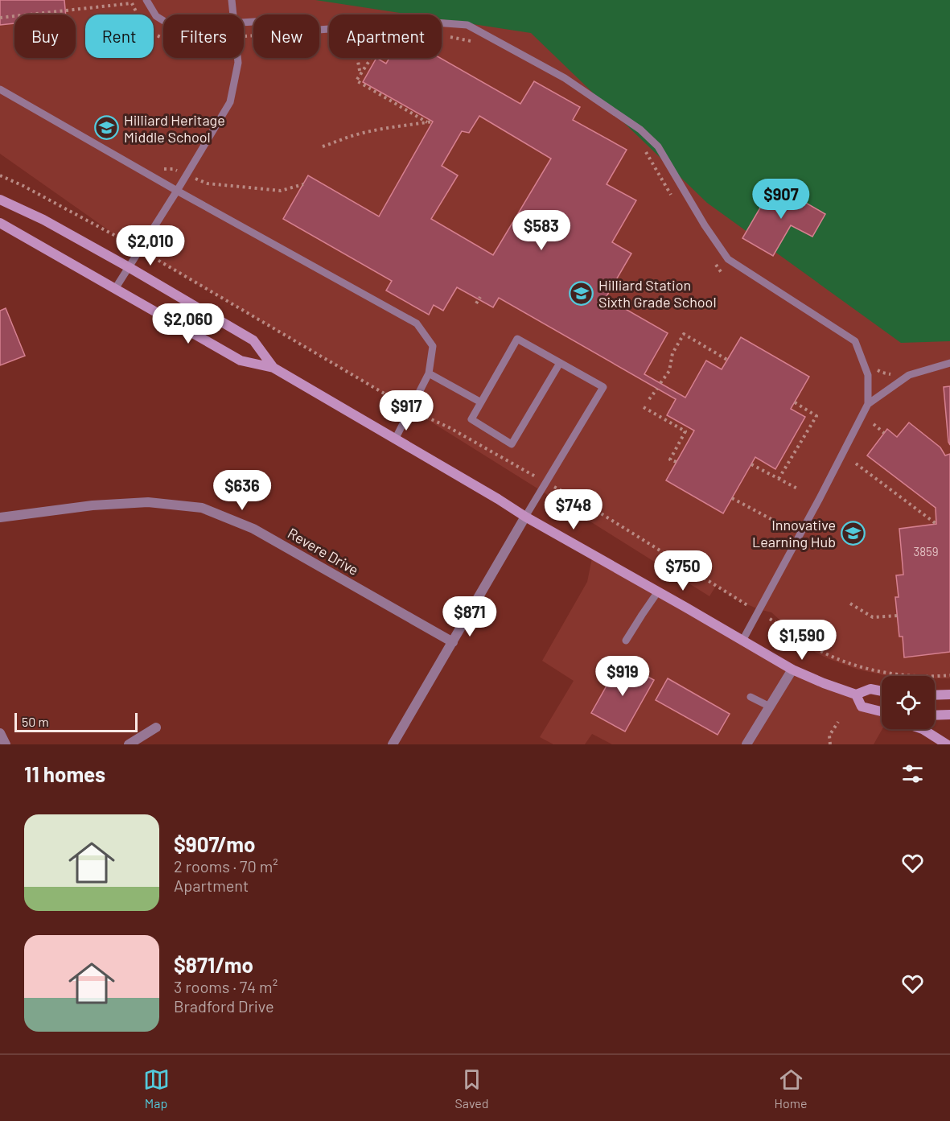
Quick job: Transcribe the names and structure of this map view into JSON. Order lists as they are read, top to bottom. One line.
{"streets":{"street":["Revere Drive"]},"places":{"school or university":["Hilliard Heritage Middle School","Hilliard Station Sixth Grade School","Innovative Learning Hub"]},"house_numbers":["3859"],"scale_bar":"50 m","page":{"chip":["Buy","Rent","Filters","New","Apartment"],"price":["$907","$583","$2,010","$2,060","$917","$636","$748","$750","$871","$1,590","$919"],"scale":"50 m","heading":"11 homes","list":[{"name":"$907/mo","note":"2 rooms · 70 m² · Apartment"},{"name":"$871/mo","note":"3 rooms · 74 m² · Bradford Drive"}],"tabs":["Map","Saved","Home"]}}
